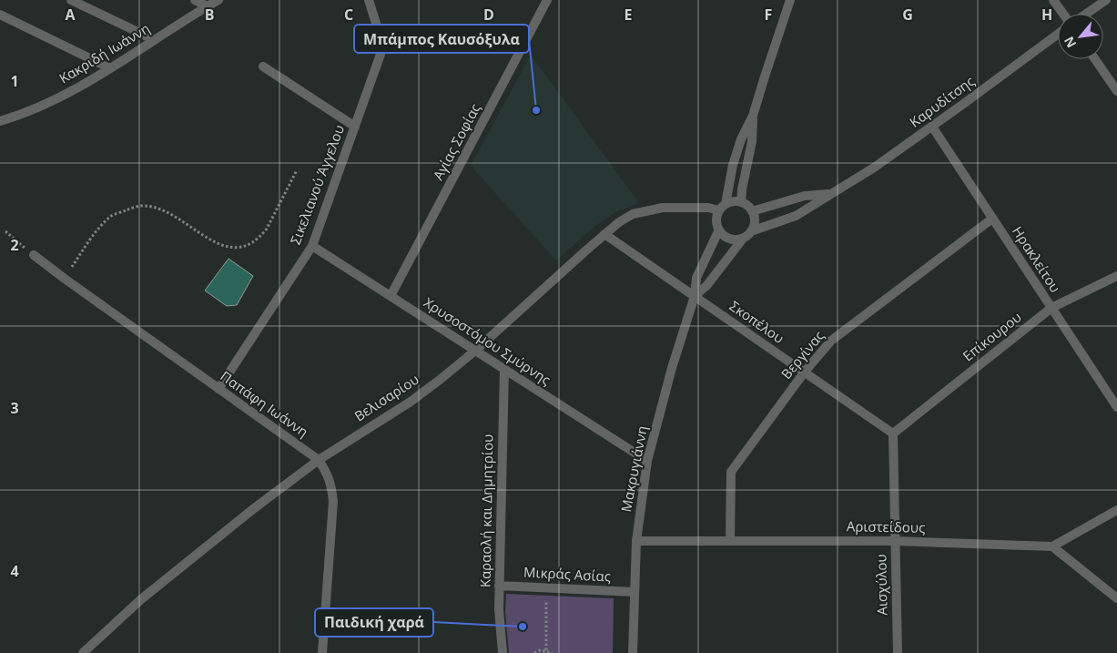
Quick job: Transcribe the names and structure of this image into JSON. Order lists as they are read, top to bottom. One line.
{"streets":{"street":["Κακριδή Ιωάννη","Καρυδίτσης","Αγίας Σοφίας","Σικελιανού Άγγελου","Ηρακλείτου","Σκοπέλου","Επίκουρου","Χρυσοστόμου Σμύρνης","Βεργίνας","Βελισαρίου","Παπάφη Ιωάννη","Μακρυγιάννη","Καραολή και Δημητρίου","Αριστείδους","Μικράς Ασίας","Αισχύλου"]},"crossings":[["Καρυδίτσης","Ηρακλείτου"],["Καρυδίτσης","Βελισαρίου"],["Καρυδίτσης","Μακρυγιάννη"],["Αγίας Σοφίας","Χρυσοστόμου Σμύρνης"],["Σικελιανού Άγγελου","Χρυσοστόμου Σμύρνης"],["Σικελιανού Άγγελου","Παπάφη Ιωάννη"],["Ηρακλείτου","Επίκουρου"],["Ηρακλείτου","Βεργίνας"],["Σκοπέλου","Επίκουρου"],["Σκοπέλου","Βεργίνας"],["Σκοπέλου","Βελισαρίου"],["Σκοπέλου","Μακρυγιάννη"],["Σκοπέλου","Αισχύλου"],["Επίκουρου","Αισχύλου"],["Χρυσοστόμου Σμύρνης","Βελισαρίου"],["Χρυσοστόμου Σμύρνης","Μακρυγιάννη"],["Χρυσοστόμου Σμύρνης","Καραολή και Δημητρίου"],["Βεργίνας","Αριστείδους"],["Βελισαρίου","Παπάφη Ιωάννη"],["Βελισαρίου","Μακρυγιάννη"],["Μακρυγιάννη","Αριστείδους"],["Μακρυγιάννη","Μικράς Ασίας"],["Καραολή και Δημητρίου","Μικράς Ασίας"],["Αριστείδους","Αισχύλου"]],"places":["Μπάμπος Καυσόξυλα","Παιδική χαρά"],"north":"bottom left","grid":{"columns":["A","B","C","D","E","F","G","H"],"rows":["1","2","3","4"]}}
